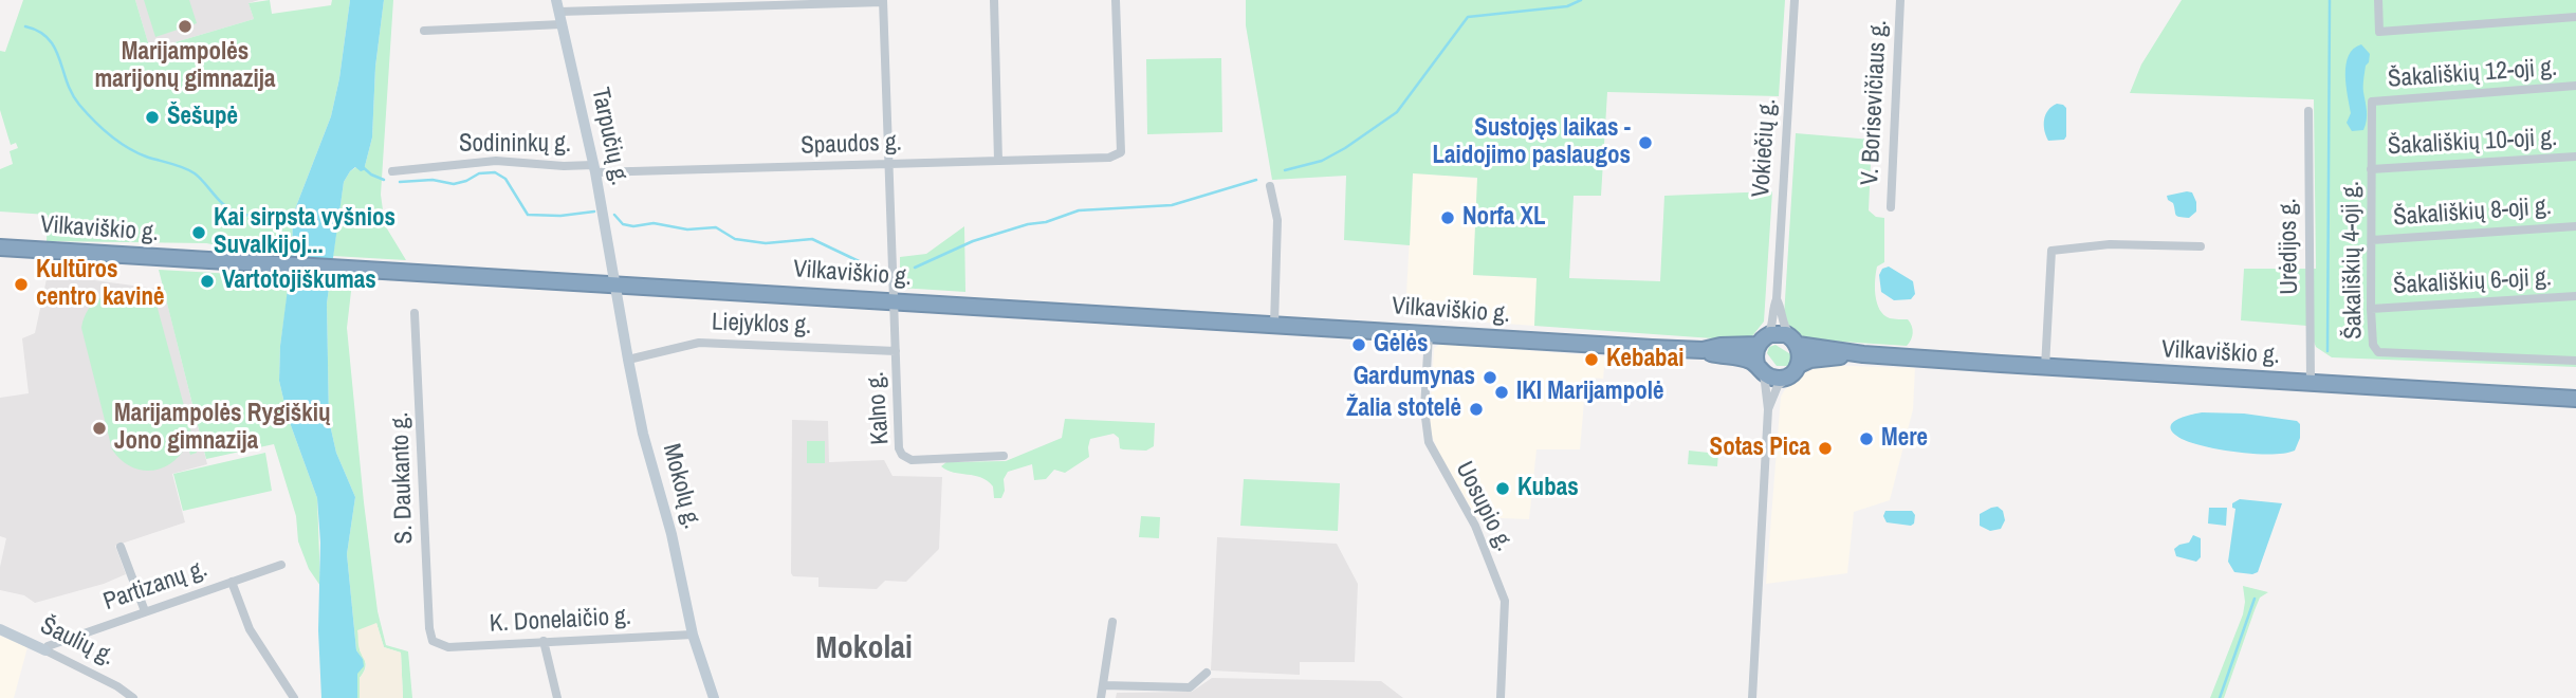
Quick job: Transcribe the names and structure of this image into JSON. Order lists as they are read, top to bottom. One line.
{"streets":{"highway":["Vilkaviškio g."],"main road":["Tarpučių g.","Mokolų g.","Šaulių g."],"street":["Šakališkių 12-oji g.","V. Borisevičiaus g.","Šakališkių 10-oji g.","Sodininkų g.","Spaudos g.","Vokiečių g.","Šakališkių 8-oji g.","Urėdijos g.","Šakališkių 4-oji g.","Šakališkių 6-oji g.","Liejyklos g.","Kalno g.","S. Daukanto g.","Uosupio g.","Partizanų g.","K. Donelaičio g."]},"crossings":[["Šakališkių 12-oji g.","Šakališkių 4-oji g."],["Tarpučių g.","Sodininkų g."],["Tarpučių g.","Spaudos g."],["Tarpučių g.","Vilkaviškio g."],["Tarpučių g.","Mokolų g."],["Šakališkių 10-oji g.","Šakališkių 4-oji g."],["Sodininkų g.","Spaudos g."],["Spaudos g.","Kalno g."],["Vokiečių g.","Vilkaviškio g."],["Šakališkių 8-oji g.","Šakališkių 4-oji g."],["Vilkaviškio g.","Urėdijos g."],["Vilkaviškio g.","Kalno g."],["Vilkaviškio g.","Mokolų g."],["Vilkaviškio g.","Uosupio g."],["Šakališkių 4-oji g.","Šakališkių 6-oji g."],["Liejyklos g.","Kalno g."],["Liejyklos g.","Mokolų g."],["S. Daukanto g.","K. Donelaičio g."],["Mokolų g.","K. Donelaičio g."],["Partizanų g.","Šaulių g."]],"districts":["Mokolai"],"places":["Marijampolės marijonų gimnazija","Šešupė","Sustojęs laikas - Laidojimo paslaugos","Norfa XL","Kai sirpsta vyšnios Suvalkijoj...","Vartotojiškumas","Kultūros centro kavinė","Gėlės","Kebabai","Gardumynas","IKI Marijampolė","Žalia stotelė","Marijampolės Rygiškių Jono gimnazija","Mere","Sotas Pica","Kubas"]}
